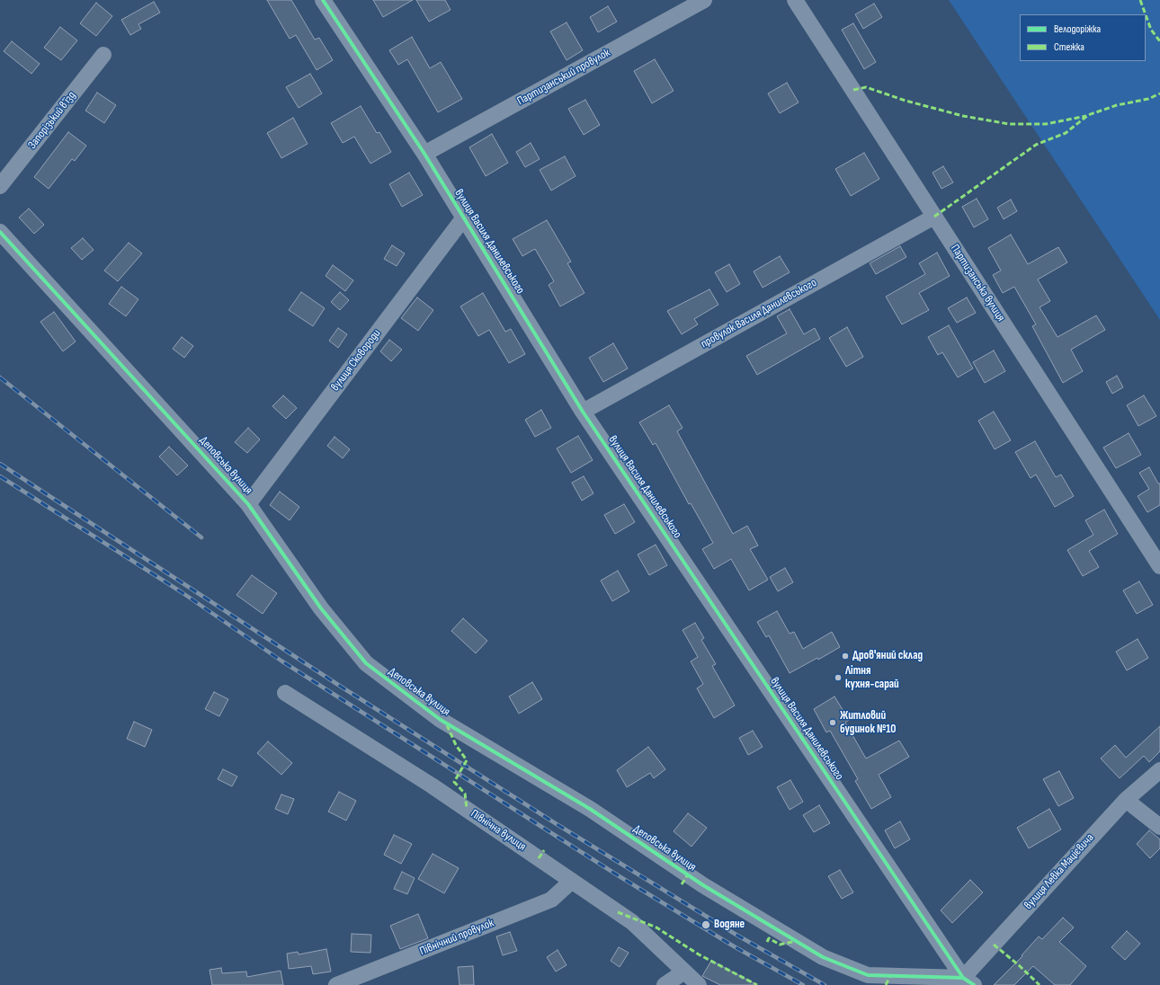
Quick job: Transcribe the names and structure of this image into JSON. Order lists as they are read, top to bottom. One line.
{"streets":{"street":["Партизанський провулок","Запорізький вʼїзд","вулиця Василя Данилевського","Партизанська вулиця","провулок Василя Данилевського","вулиця Сковороди","Деповська вулиця","Північна вулиця","вулиця Левка Мацієвича","Північний провулок"]},"crossings":[["Партизанський провулок","вулиця Василя Данилевського"],["вулиця Василя Данилевського","провулок Василя Данилевського"],["вулиця Василя Данилевського","вулиця Сковороди"],["вулиця Василя Данилевського","Деповська вулиця"],["вулиця Василя Данилевського","вулиця Левка Мацієвича"],["Партизанська вулиця","провулок Василя Данилевського"],["вулиця Сковороди","Деповська вулиця"],["Деповська вулиця","вулиця Левка Мацієвича"],["Північна вулиця","Північний провулок"]],"places":["Дров'яний склад","Літня кухня-сарай","Житловий будинок №10","Водяне"],"legend":["Велодоріжка","Стежка"]}
